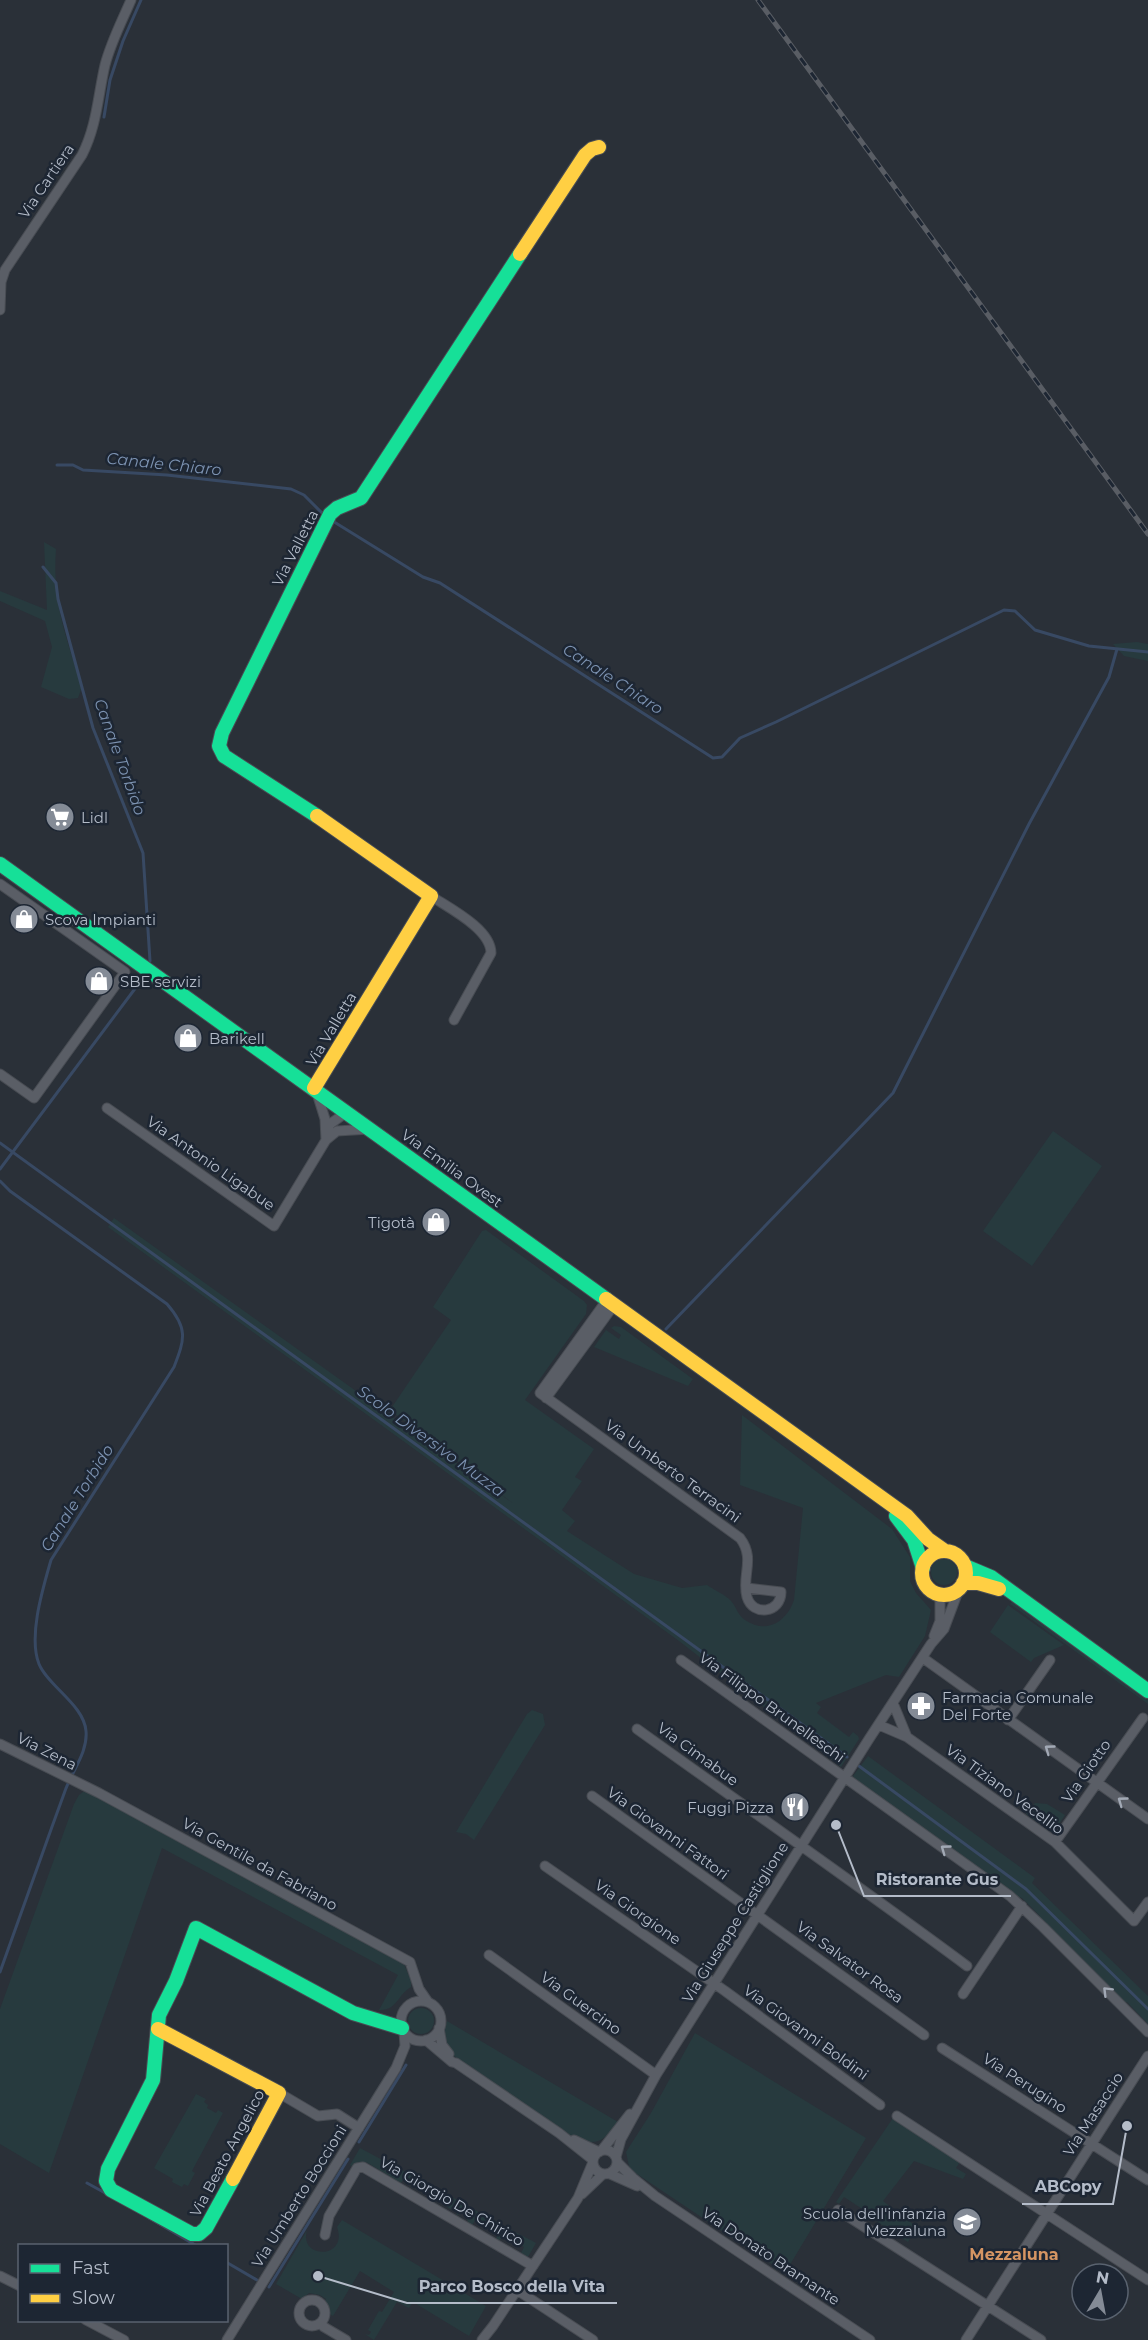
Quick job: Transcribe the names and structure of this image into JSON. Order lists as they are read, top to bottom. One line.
{"streets":{"street":["Via Cartiera","Via Valletta","Via Antonio Ligabue","Via Emilia Ovest","Via Umberto Terracini","Via Filippo Brunelleschi","Via Zena","Via Cimabue","Via Giotto","Via Tiziano Vecellio","Via Giovanni Fattori","Via Gentile da Fabriano","Via Giorgione","Via Giuseppe Castiglione","Via Salvator Rosa","Via Guercino","Via Giovanni Boldini","Via Perugino","Via Masaccio","Via Beato Angelico","Via Umberto Boccioni","Via Giorgio De Chirico","Via Donato Bramante"]},"crossings":[["Via Valletta","Via Emilia Ovest"],["Via Antonio Ligabue","Via Emilia Ovest"],["Via Emilia Ovest","Via Umberto Terracini"],["Via Emilia Ovest","Via Giuseppe Castiglione"],["Via Filippo Brunelleschi","Via Giuseppe Castiglione"],["Via Zena","Via Gentile da Fabriano"],["Via Cimabue","Via Giuseppe Castiglione"],["Via Giotto","Via Tiziano Vecellio"],["Via Tiziano Vecellio","Via Giuseppe Castiglione"],["Via Giovanni Fattori","Via Giuseppe Castiglione"],["Via Giovanni Fattori","Via Salvator Rosa"],["Via Gentile da Fabriano","Via Beato Angelico"],["Via Gentile da Fabriano","Via Umberto Boccioni"],["Via Giorgione","Via Giuseppe Castiglione"],["Via Giorgione","Via Giovanni Boldini"],["Via Giuseppe Castiglione","Via Salvator Rosa"],["Via Giuseppe Castiglione","Via Guercino"],["Via Giuseppe Castiglione","Via Giovanni Boldini"],["Via Giuseppe Castiglione","Via Giorgio De Chirico"],["Via Giuseppe Castiglione","Via Donato Bramante"],["Via Perugino","Via Masaccio"],["Via Beato Angelico","Via Umberto Boccioni"]],"one_way":["Via Filippo Brunelleschi"],"districts":["Mezzaluna"],"water":["Canale Chiaro","Canale Torbido","Scolo Diversivo Muzza"],"places":{"supermarket":["Lidl"],"shop":["Scova Impianti","SBE servizi","Barikell","Tigotà"],"pharmacy":["Farmacia Comunale Del Forte"],"restaurant":["Fuggi Pizza"],"other":["Ristorante Gus","ABCopy","Parco Bosco della Vita"],"school or university":["Scuola dell'infanzia Mezzaluna"]},"legend":["Fast","Slow"],"north":"top"}
